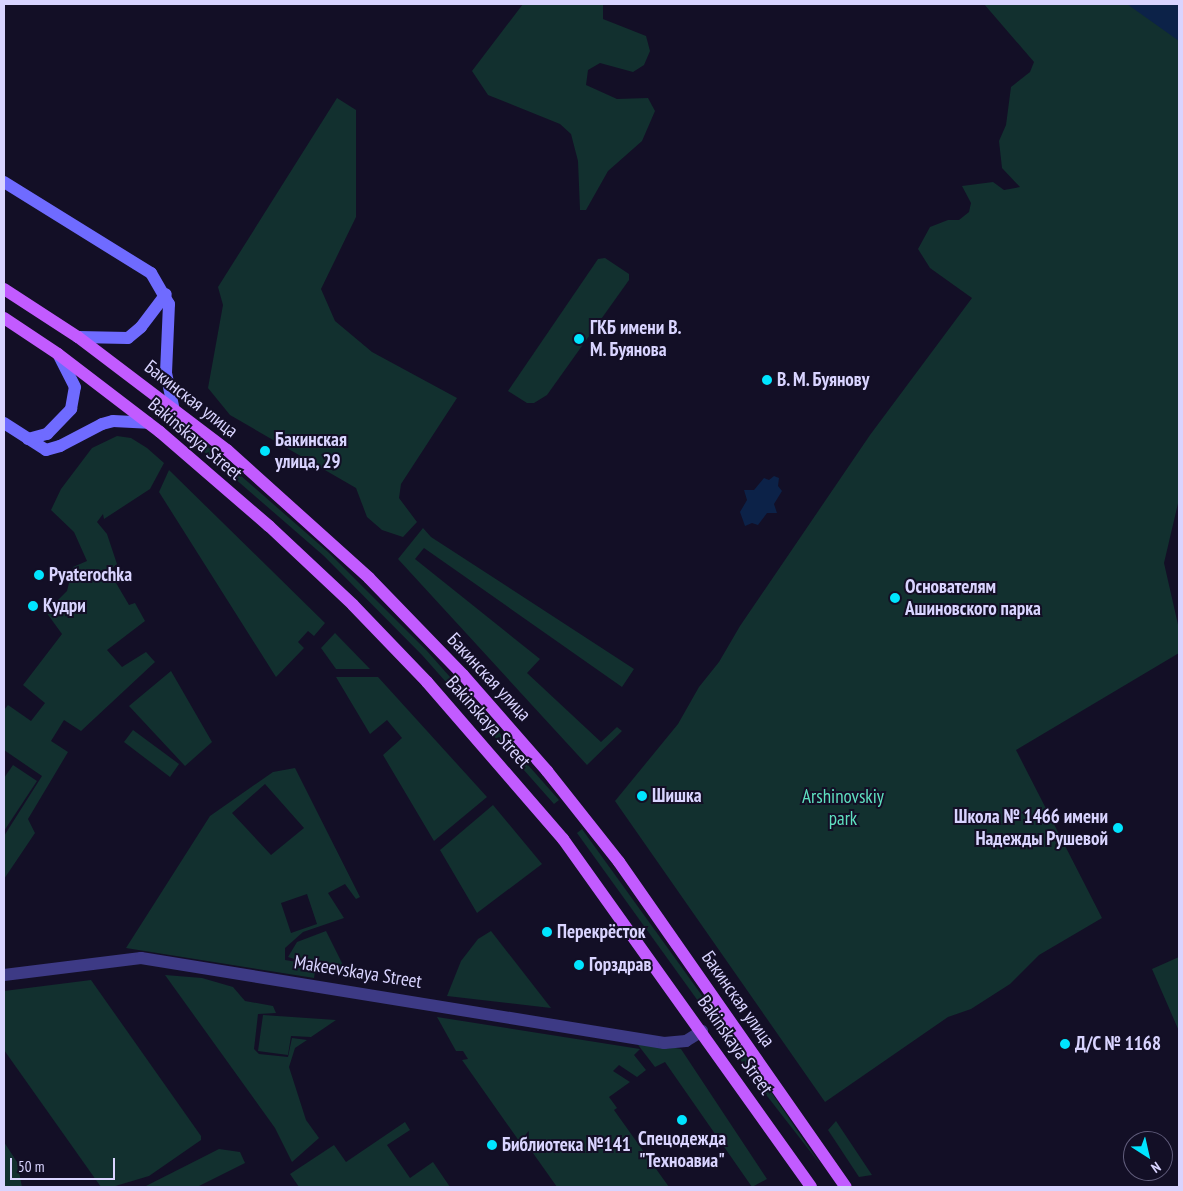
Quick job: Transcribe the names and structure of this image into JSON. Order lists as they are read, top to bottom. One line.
{"streets":{"main road":["Бакинская улица","Bakinskaya Street"],"street":["Makeevskaya Street"]},"crossings":[["Bakinskaya Street","Makeevskaya Street"]],"parks":["Arshinovskiy park"],"places":["ГКБ имени В. М. Буянова","В. М. Буянову","Бакинская улица, 29","Pyaterochka","Основателям Ашиновского парка","Кудри","Шишка","Школа № 1466 имени Надежды Рушевой","Перекрёсток","Горздрав","Д/C № 1168","Спецодежда \"Техноавиа\"","Библиотека №141"],"scale_bar":"50 m","north":"bottom right"}
